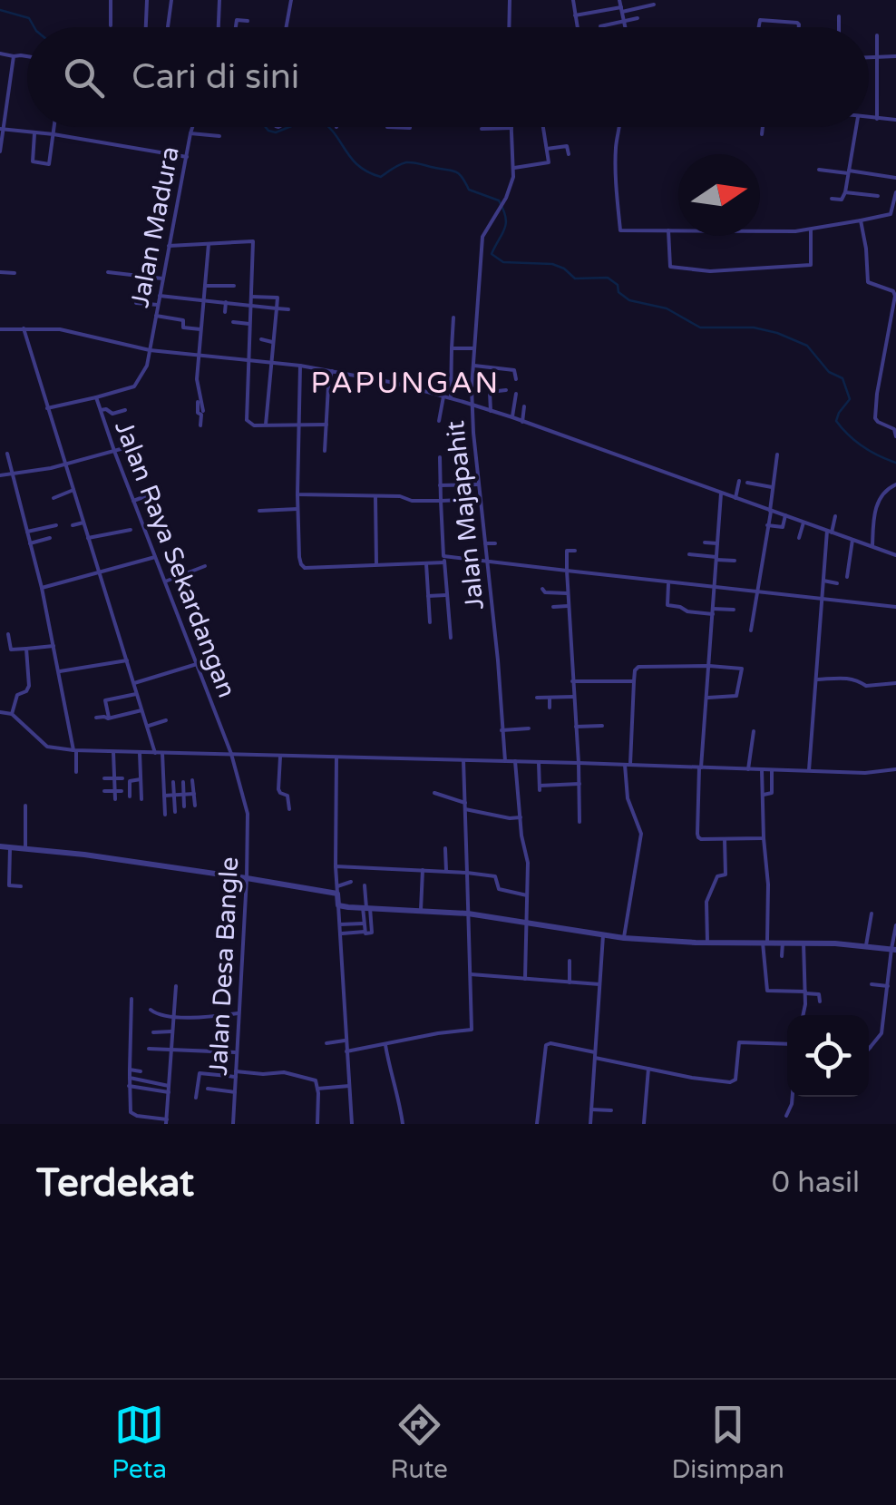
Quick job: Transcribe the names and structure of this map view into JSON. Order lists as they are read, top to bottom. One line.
{"streets":{"street":["Jalan Madura","Jalan Majapahit","Jalan Raya Sekardangan","Jalan Desa Bangle"]},"crossings":[["Jalan Madura","Jalan Raya Sekardangan"],["Jalan Raya Sekardangan","Jalan Desa Bangle"]],"districts":["PAPUNGAN"],"north":"right","page":{"search":"Cari di sini","heading":["Terdekat","0 hasil"],"nav":["Peta","Rute","Disimpan"]}}
